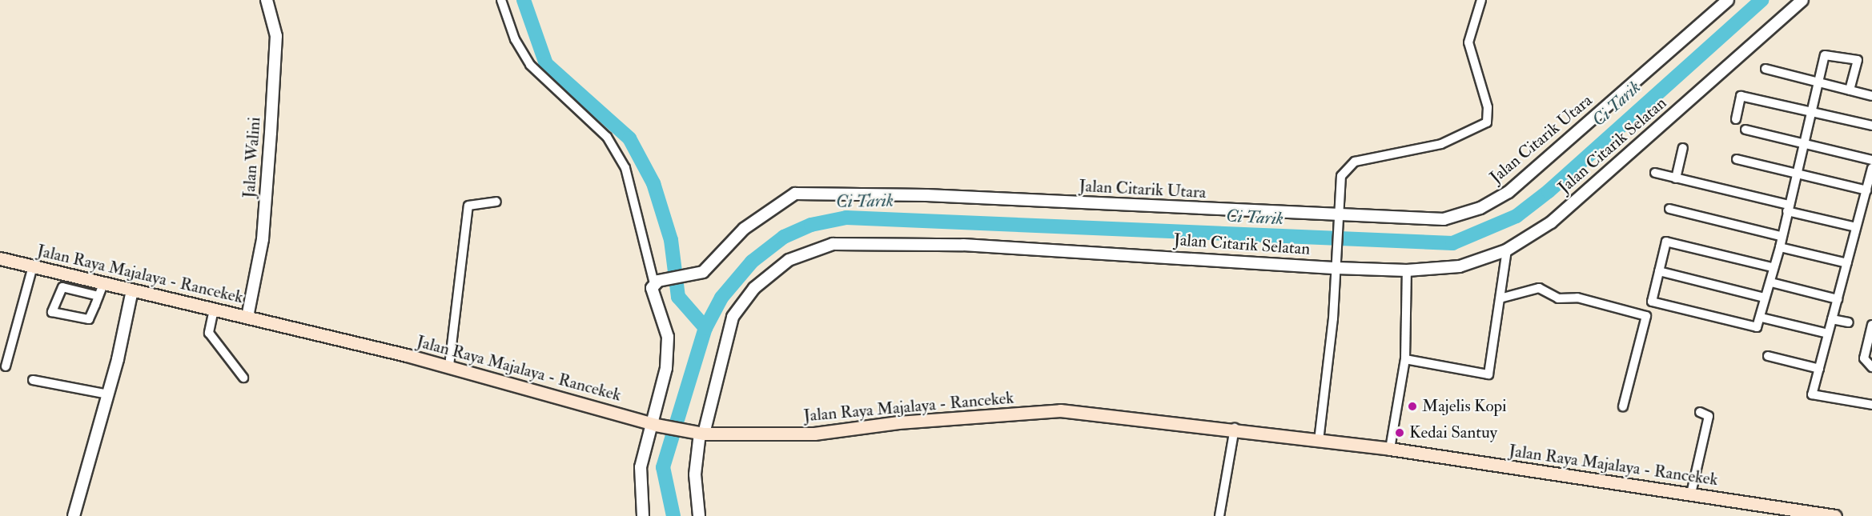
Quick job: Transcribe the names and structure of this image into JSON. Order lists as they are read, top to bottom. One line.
{"streets":{"main road":["Jalan Raya Majalaya - Rancekek"],"street":["Jalan Citarik Utara","Jalan Citarik Selatan","Jalan Walini"]},"crossings":[["Jalan Citarik Selatan","Jalan Raya Majalaya - Rancekek"],["Jalan Walini","Jalan Raya Majalaya - Rancekek"]],"water":["Ci Tarik"],"places":["Majelis Kopi","Kedai Santuy"]}
